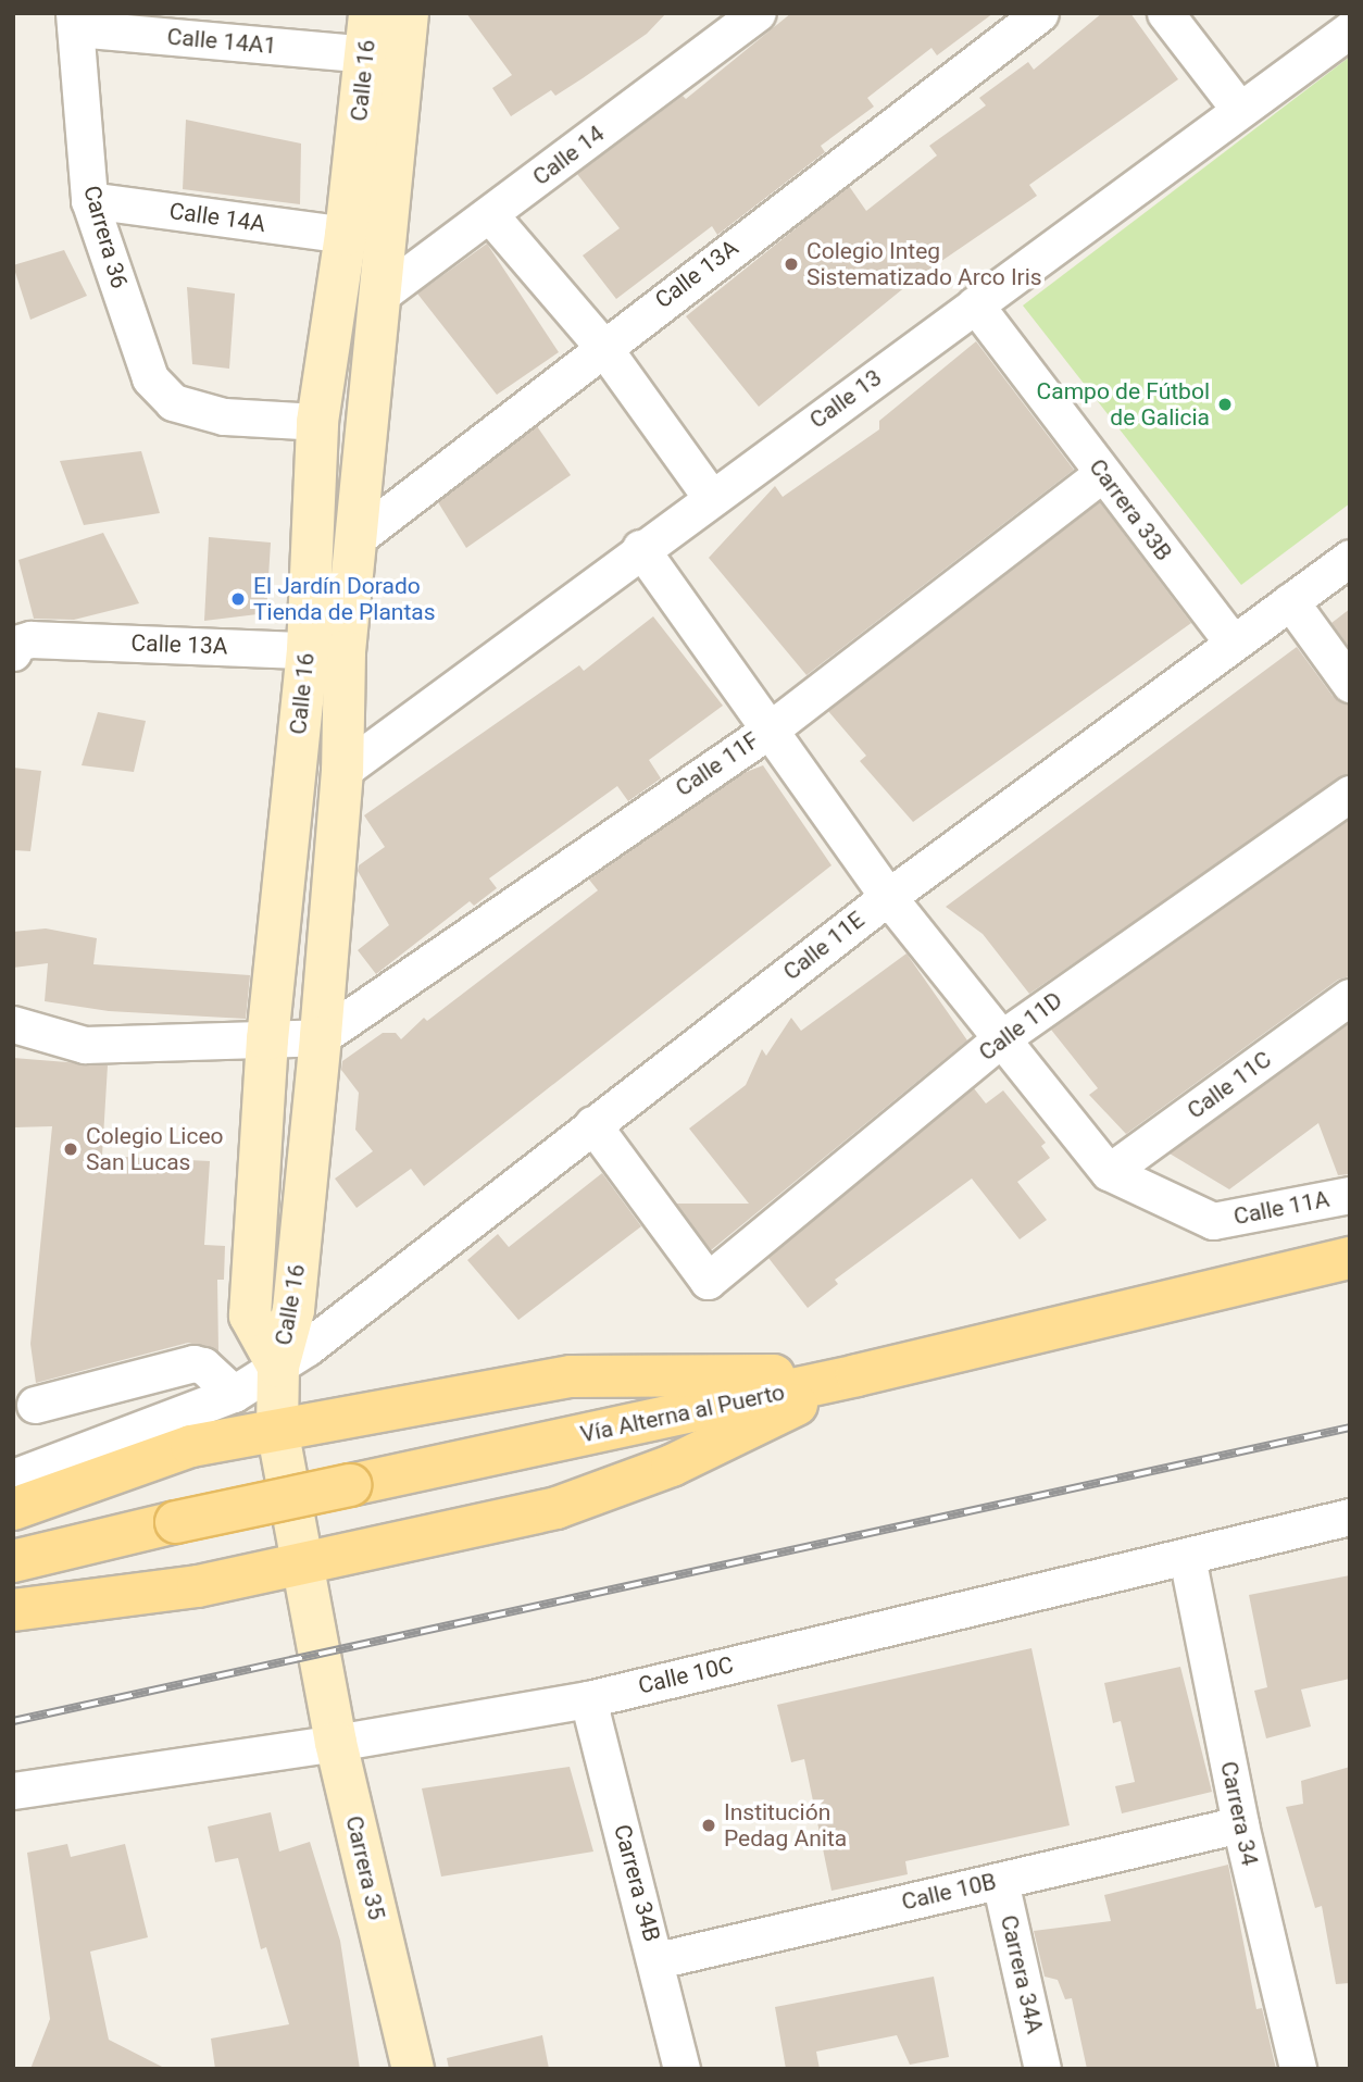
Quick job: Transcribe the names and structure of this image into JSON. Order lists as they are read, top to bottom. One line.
{"streets":{"main road":["Vía Alterna al Puerto"],"street":["Calle 14A1","Calle 16","Calle 14","Calle 14A","Carrera 36","Calle 13A","Calle 13","Carrera 33B","Calle 11F","Calle 11E","Calle 11D","Calle 11C","Calle 11A","Calle 10C","Carrera 34","Carrera 35","Carrera 34B","Calle 10B","Carrera 34A"]},"crossings":[["Calle 14A1","Calle 16"],["Calle 14A1","Carrera 36"],["Calle 16","Calle 14"],["Calle 16","Calle 14A"],["Calle 16","Carrera 36"],["Calle 16","Calle 13A"],["Calle 16","Calle 13"],["Calle 16","Calle 11F"],["Calle 16","Calle 11E"],["Calle 16","Carrera 35"],["Calle 14A","Carrera 36"],["Calle 13","Carrera 33B"],["Carrera 33B","Calle 11F"],["Carrera 33B","Calle 11E"],["Calle 11E","Calle 11D"],["Calle 11C","Calle 11A"],["Calle 10C","Carrera 34"],["Calle 10C","Carrera 35"],["Calle 10C","Carrera 34B"],["Carrera 34","Calle 10B"],["Carrera 34B","Calle 10B"],["Calle 10B","Carrera 34A"]],"places":["Colegio Integ Sistematizado Arco Iris","Campo de Fútbol de Galicia","El Jardín Dorado Tienda de Plantas","Colegio Liceo San Lucas","Institución Pedag Anita"]}
